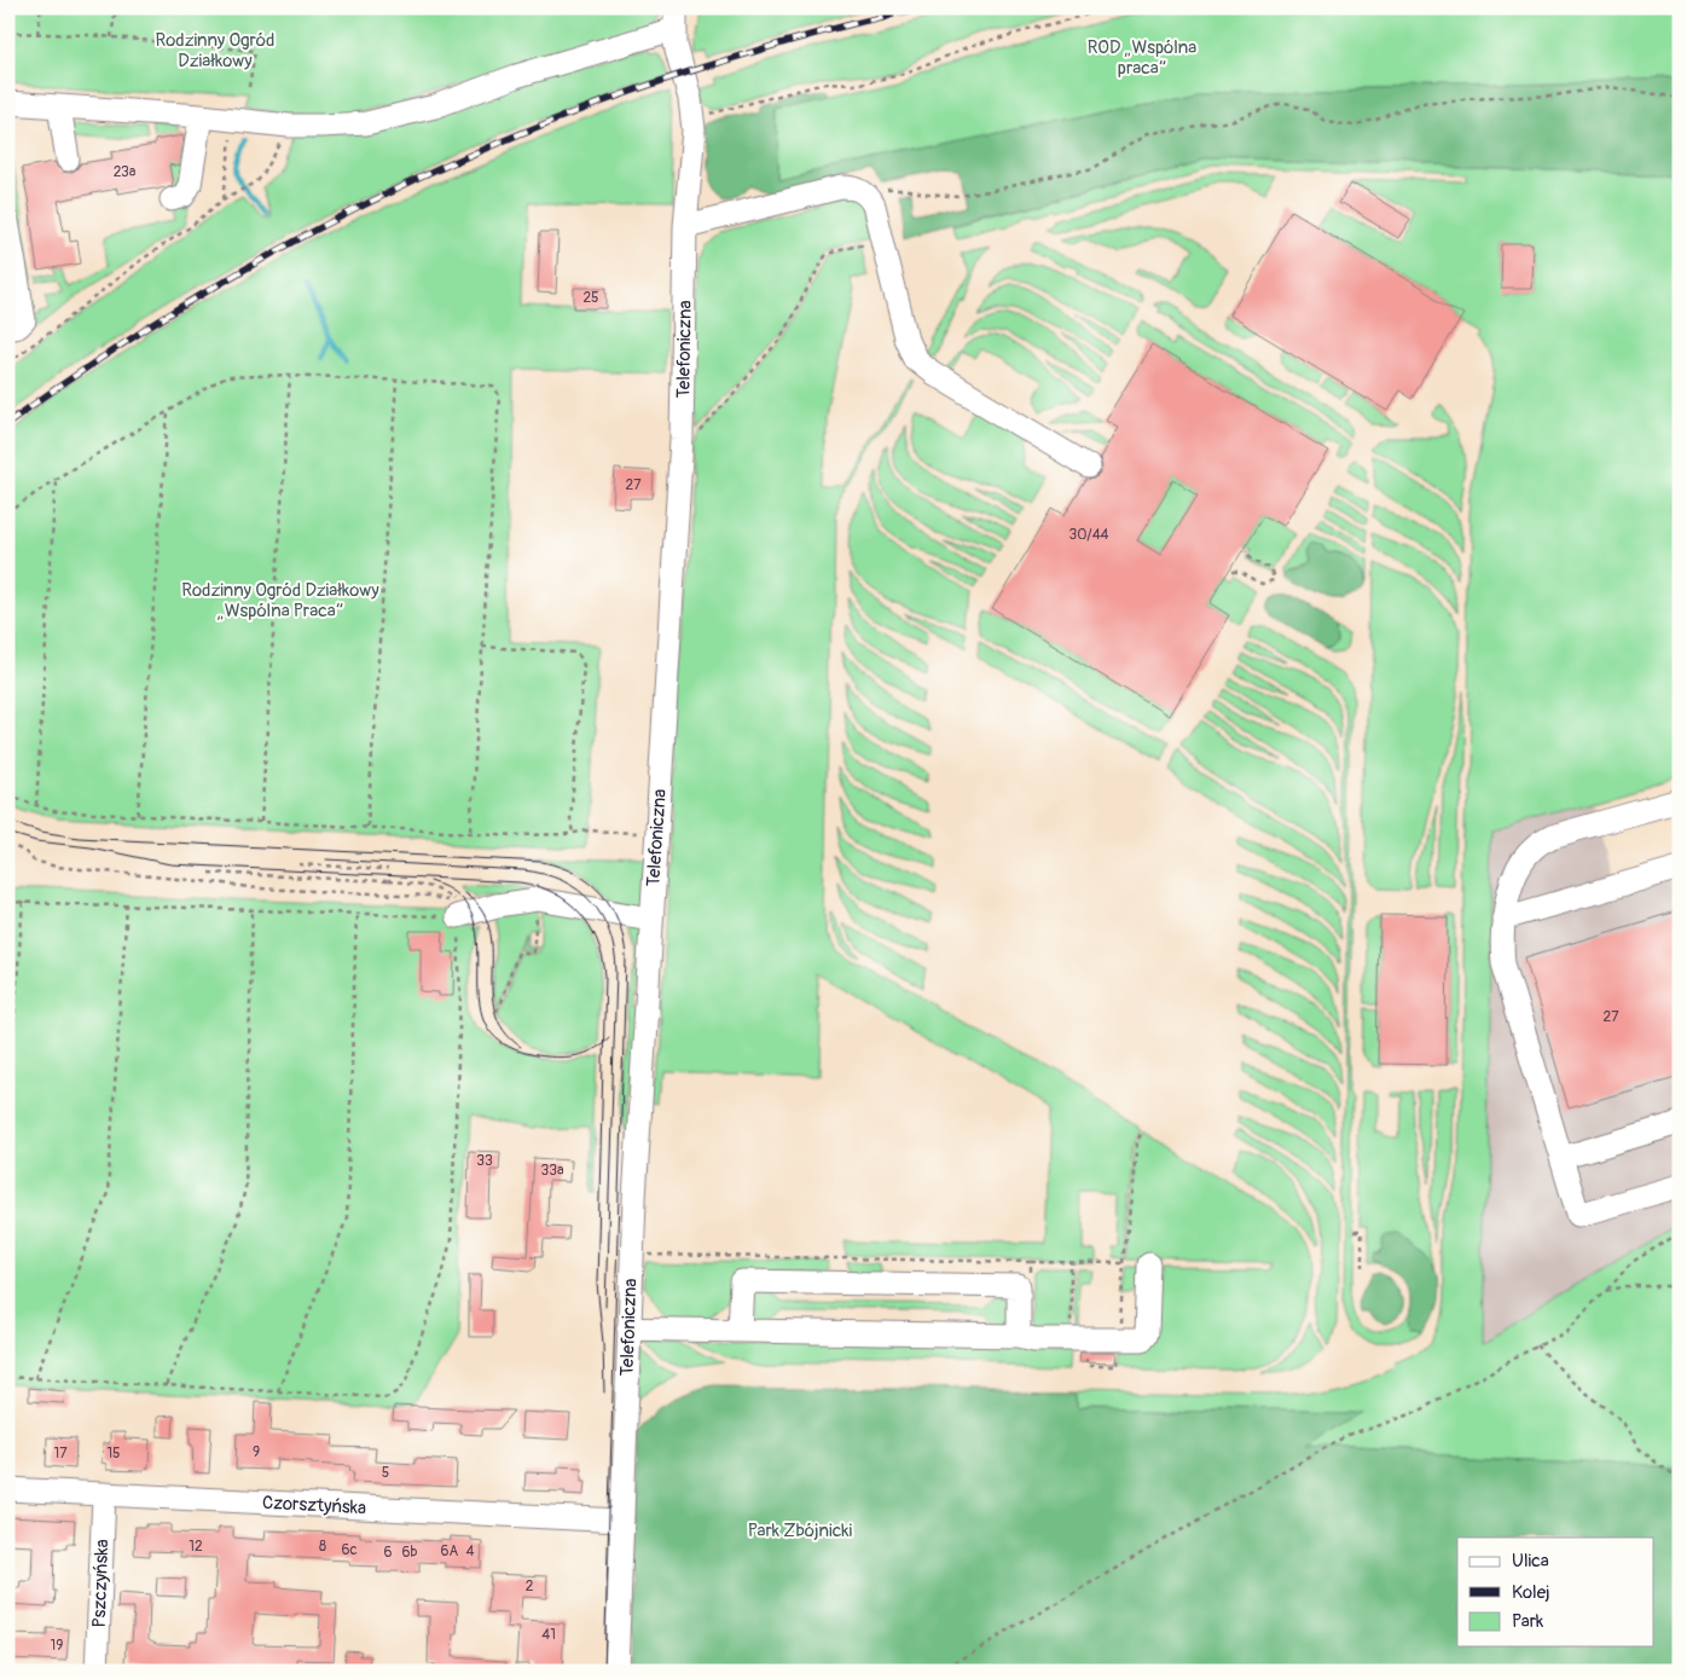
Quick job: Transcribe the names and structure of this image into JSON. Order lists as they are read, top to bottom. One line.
{"streets":{"street":["Telefoniczna","Czorsztyńska","Pszczyńska"]},"crossings":[["Telefoniczna","Czorsztyńska"],["Czorsztyńska","Pszczyńska"]],"parks":["Rodzinny Ogród Działkowy","ROD „Wspólna praca”","Rodzinny Ogród Działkowy „Wspólna Praca”","Park Zbójnicki"],"house_numbers":["23a","25","27","30/44","27","33","33a","9","17","15","5","12","8","6c","6A","4","6","6b","2","41","19"],"legend":["Ulica","Kolej","Park"]}
